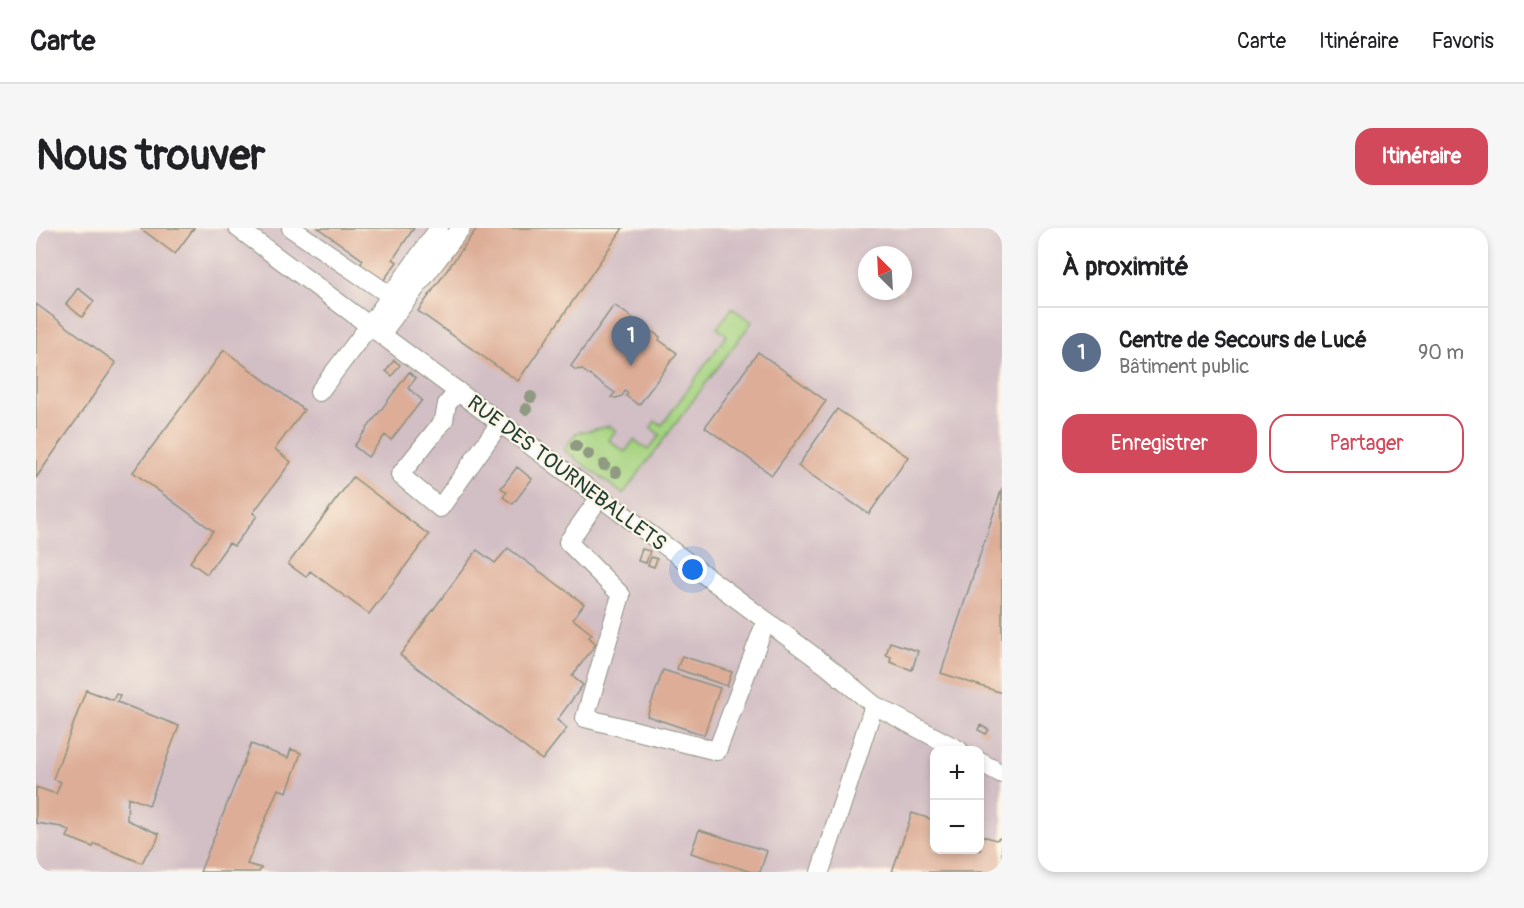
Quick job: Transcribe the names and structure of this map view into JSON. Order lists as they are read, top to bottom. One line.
{"streets":{"street":["RUE DES TOURNEBALLETS"]},"north":"top left","page":{"header":"Carte","nav":["Carte","Itinéraire","Favoris"],"buttons":["Itinéraire",["Enregistrer","Partager"]],"title":"Nous trouver","heading":"À proximité","list":[{"mark":"1","name":"Centre de Secours de Lucé","note":"Bâtiment public","value":"90 m"}],"pins":"1","map_buttons":["+","−"]}}
